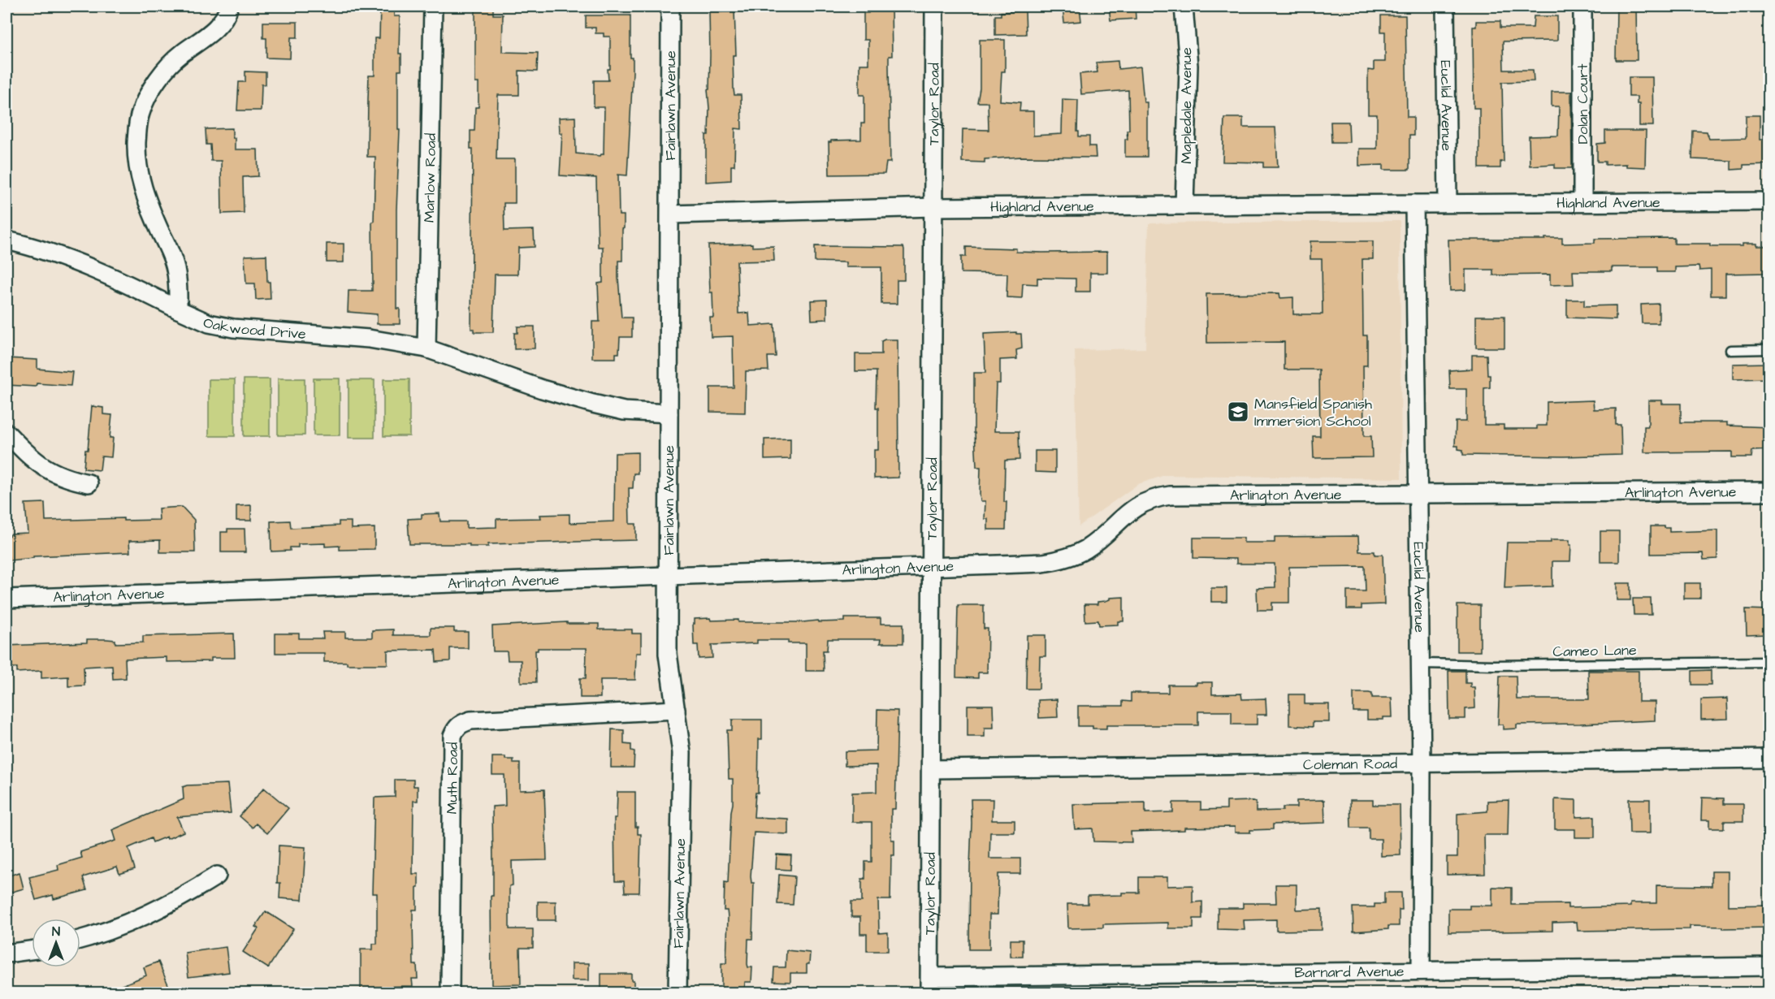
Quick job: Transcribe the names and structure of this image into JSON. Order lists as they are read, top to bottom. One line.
{"streets":{"street":["Dolan Court","Taylor Road","Euclid Avenue","Fairlawn Avenue","Mapledale Avenue","Marlow Road","Highland Avenue","Oakwood Drive","Arlington Avenue","Coleman Road","Muth Road","Barnard Avenue"],"lane":["Cameo Lane"]},"crossings":[["Dolan Court","Highland Avenue"],["Taylor Road","Highland Avenue"],["Taylor Road","Arlington Avenue"],["Taylor Road","Coleman Road"],["Taylor Road","Barnard Avenue"],["Euclid Avenue","Highland Avenue"],["Euclid Avenue","Arlington Avenue"],["Euclid Avenue","Cameo Lane"],["Euclid Avenue","Coleman Road"],["Euclid Avenue","Barnard Avenue"],["Fairlawn Avenue","Highland Avenue"],["Fairlawn Avenue","Oakwood Drive"],["Fairlawn Avenue","Arlington Avenue"],["Fairlawn Avenue","Muth Road"],["Mapledale Avenue","Highland Avenue"],["Marlow Road","Oakwood Drive"]],"places":{"school or university":["Mansfield Spanish Immersion School"]},"north":"top"}
